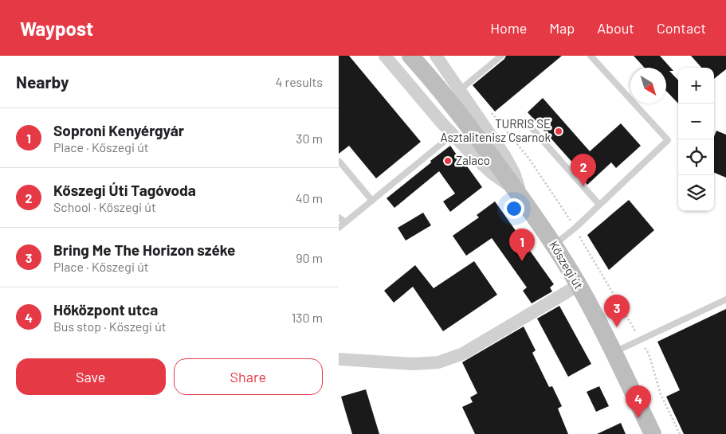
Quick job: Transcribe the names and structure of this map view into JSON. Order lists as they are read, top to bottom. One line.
{"streets":{"main road":["Kőszegi út"]},"places":["TURRIS SE Asztalitenisz Csarnok","Zalaco"],"north":"bottom right","page":{"header":"Waypost","nav":["Home","Map","About","Contact"],"heading":["Nearby","4 results"],"map_buttons":["+","−"],"list":[{"mark":"1","name":"Soproni Kenyérgyár","note":"Place · Kőszegi út","value":"30 m"},{"mark":"2","name":"Kőszegi Úti Tagóvoda","note":"School · Kőszegi út","value":"40 m"},{"mark":"3","name":"Bring Me The Horizon széke","note":"Place · Kőszegi út","value":"90 m"},{"mark":"4","name":"Hőközpont utca","note":"Bus stop · Kőszegi út","value":"130 m"}],"pins":["2","1","3","4"],"buttons":["Save","Share"]}}
